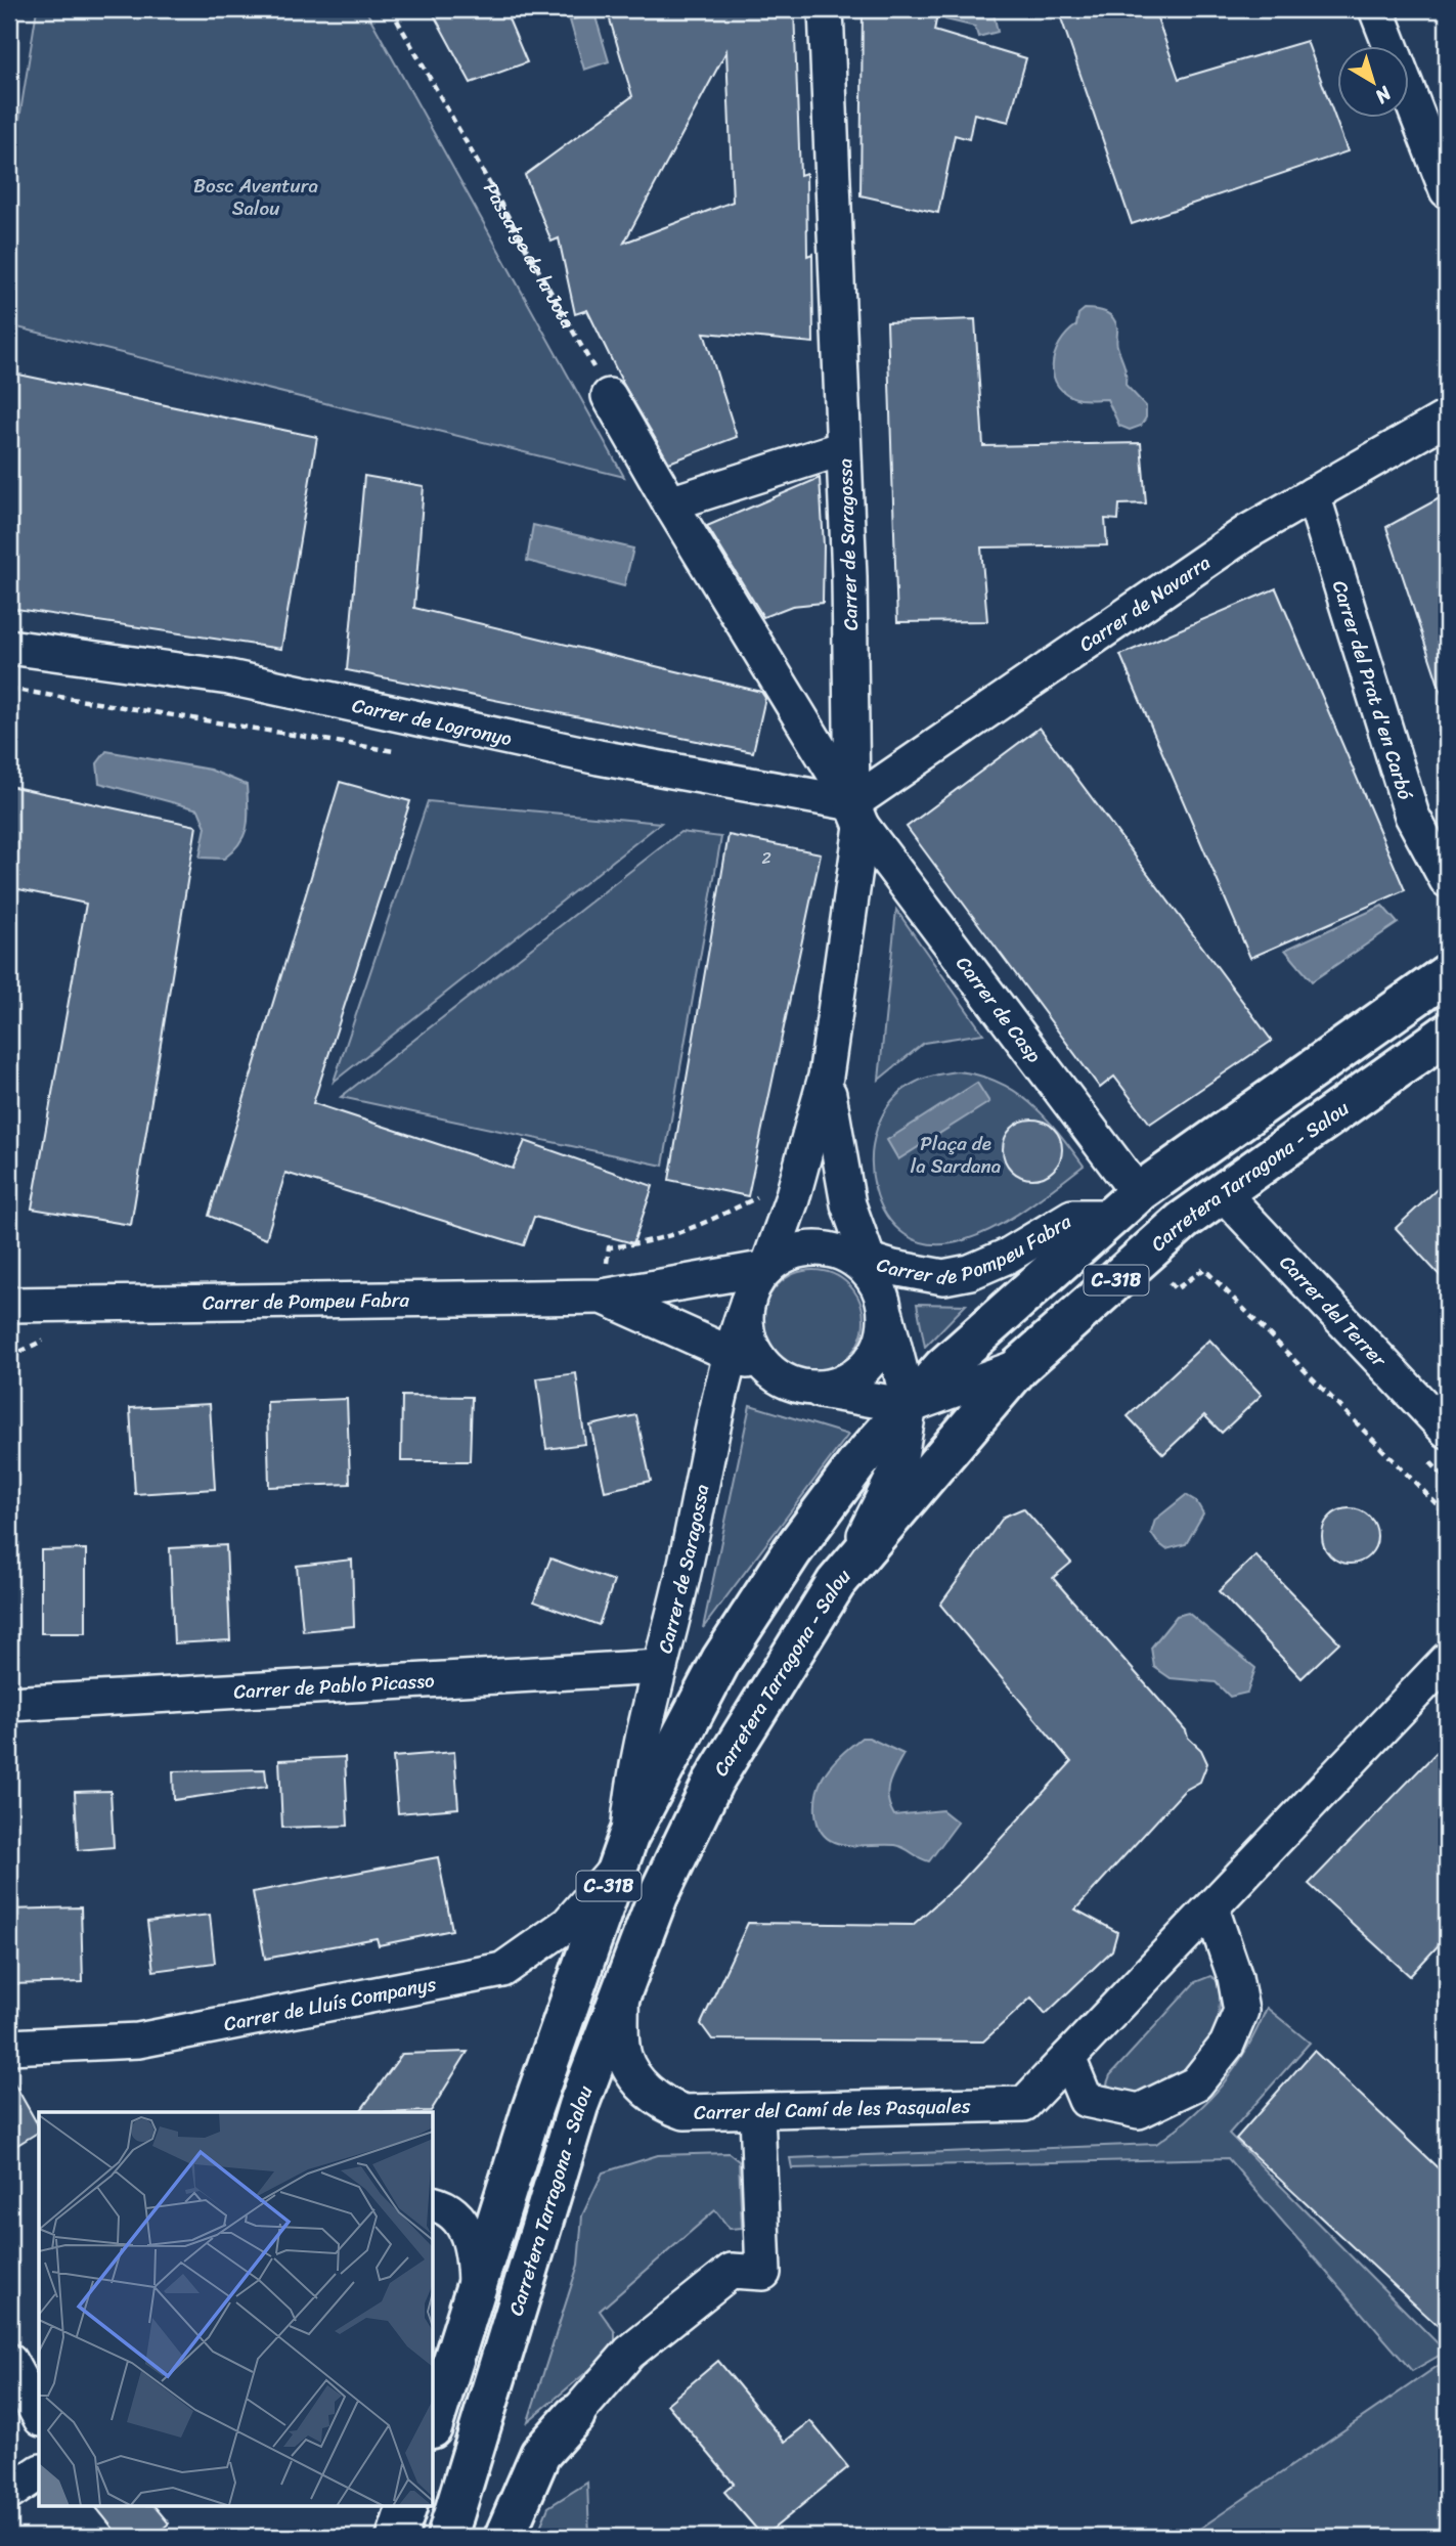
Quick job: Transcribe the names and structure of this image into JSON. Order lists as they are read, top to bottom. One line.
{"streets":{"main road":["Carretera Tarragona - Salou","C-31B"],"street":["Carrer de Saragossa","Carrer de Navarra","Carrer del Prat d'en Carbó","Carrer de Logronyo","Carrer de Casp","Carrer de Pompeu Fabra","Carrer del Terrer","Carrer de Pablo Picasso","Carrer de Lluís Companys","Carrer del Camí de les Pasquales"],"path":["Passatge de la Jota"]},"crossings":[["Carrer de Saragossa","Carrer de Navarra"],["Carrer de Saragossa","Carrer de Logronyo"],["Carrer de Saragossa","Carrer de Casp"],["Carrer de Saragossa","Carrer de Pompeu Fabra"],["Carrer de Saragossa","C-31B"],["Carrer de Saragossa","Carrer de Pablo Picasso"],["Carrer de Saragossa","Carrer de Lluís Companys"],["Carrer de Navarra","Carrer del Prat d'en Carbó"],["Carrer de Navarra","Carrer de Logronyo"],["Carrer de Navarra","Carrer de Casp"],["Carrer de Logronyo","Carrer de Casp"],["Carrer de Casp","Carrer de Pompeu Fabra"],["Carrer de Casp","C-31B"],["Carretera Tarragona - Salou","Carrer del Terrer"],["Carretera Tarragona - Salou","Carrer del Camí de les Pasquales"],["Carrer de Pompeu Fabra","C-31B"],["C-31B","Carrer de Lluís Companys"]],"parks":["Bosc Aventura Salou","Plaça de la Sardana"],"house_numbers":["2"],"north":"bottom right"}
